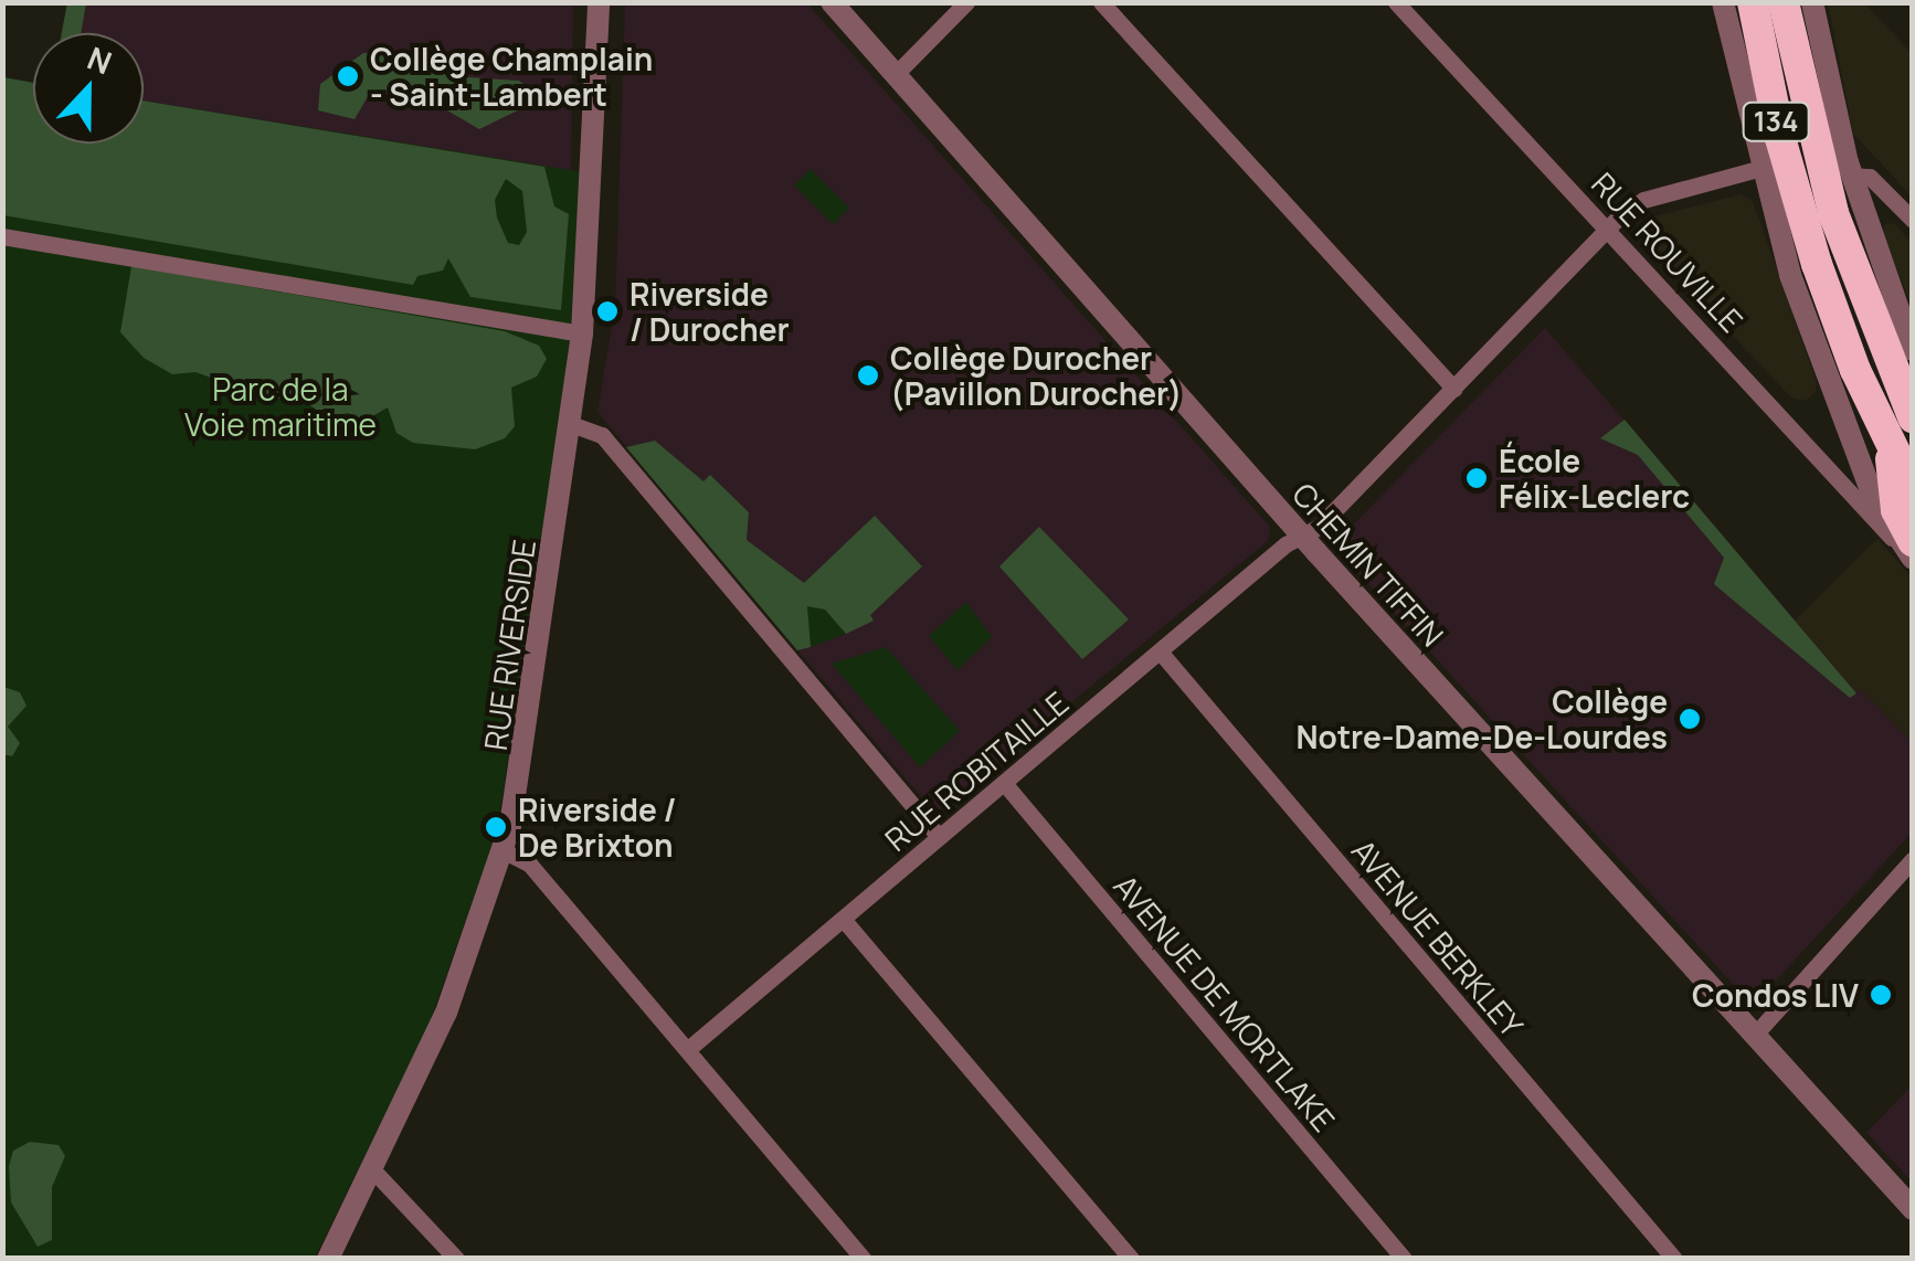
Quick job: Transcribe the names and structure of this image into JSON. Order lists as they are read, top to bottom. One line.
{"streets":{"highway":["134"],"street":["RUE ROUVILLE","CHEMIN TIFFIN","RUE RIVERSIDE","RUE ROBITAILLE","AVENUE BERKLEY","AVENUE DE MORTLAKE"]},"crossings":[["RUE ROUVILLE","RUE ROBITAILLE"],["CHEMIN TIFFIN","RUE ROBITAILLE"],["RUE ROBITAILLE","AVENUE BERKLEY"],["RUE ROBITAILLE","AVENUE DE MORTLAKE"]],"parks":["Parc de la Voie maritime"],"places":["Collège Champlain - Saint-Lambert","Riverside / Durocher","Collège Durocher (Pavillon Durocher)","École Félix-Leclerc","Collège Notre-Dame-De-Lourdes","Riverside / De Brixton","Condos LIV"],"north":"top"}
